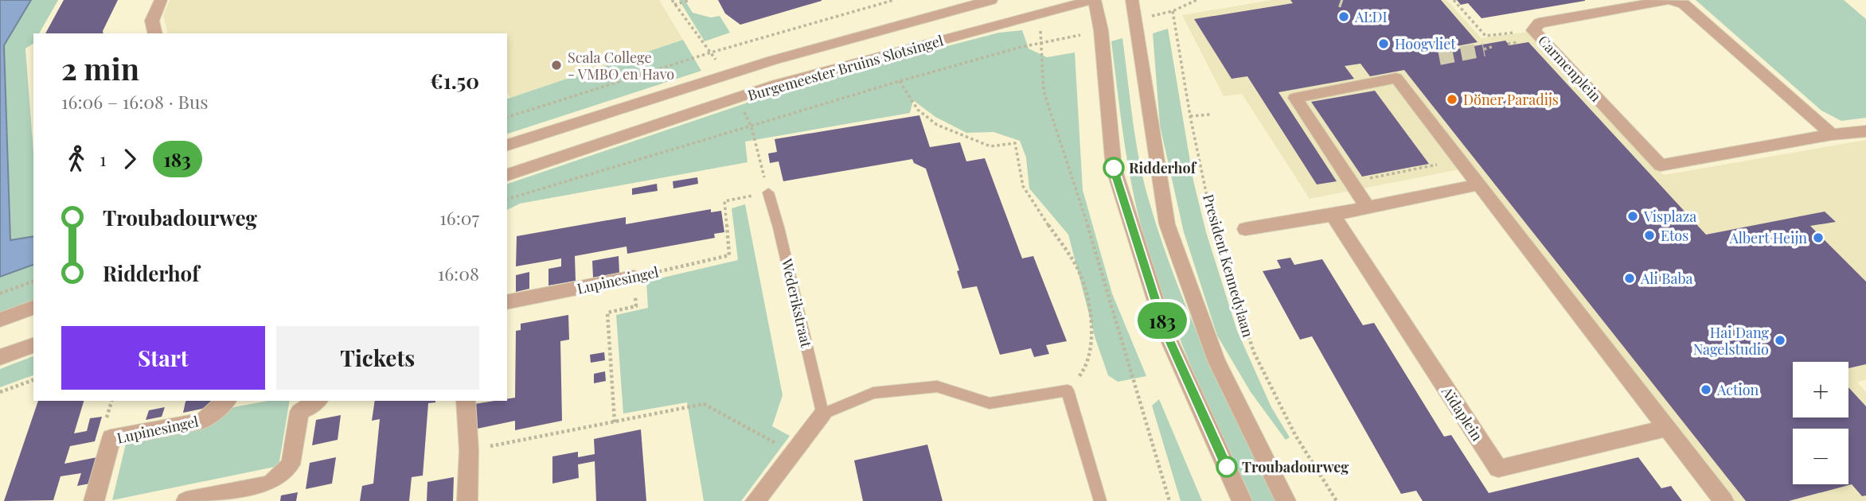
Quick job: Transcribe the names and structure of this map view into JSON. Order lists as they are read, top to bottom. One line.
{"streets":{"street":["Burgemeester Bruins Slotsingel","Carmenplein","Lupinesingel","Aïdaplein"],"lane":["Wederikstraat"],"path":["President Kennedylaan"]},"crossings":[["Lupinesingel","Wederikstraat"]],"places":["ALDI","Hoogvliet","Scala College - VMBO en Havo","Döner Paradijs","Ridderhof","Visplaza","Etos","Albert Heijn","Ali Baba","Hai Dang Nagelstudio","Action","Troubadourweg"],"lines":["bus line 183"],"page":{"on_map":"183","heading":["2 min","16:06 – 16:08 · Bus","€1.50"],"legs":["1","183"],"list":[{"name":"Troubadourweg","value":"16:07"},{"name":"Ridderhof","value":"16:08"}],"buttons":["Start","Tickets"],"map_buttons":["+","−"]}}
